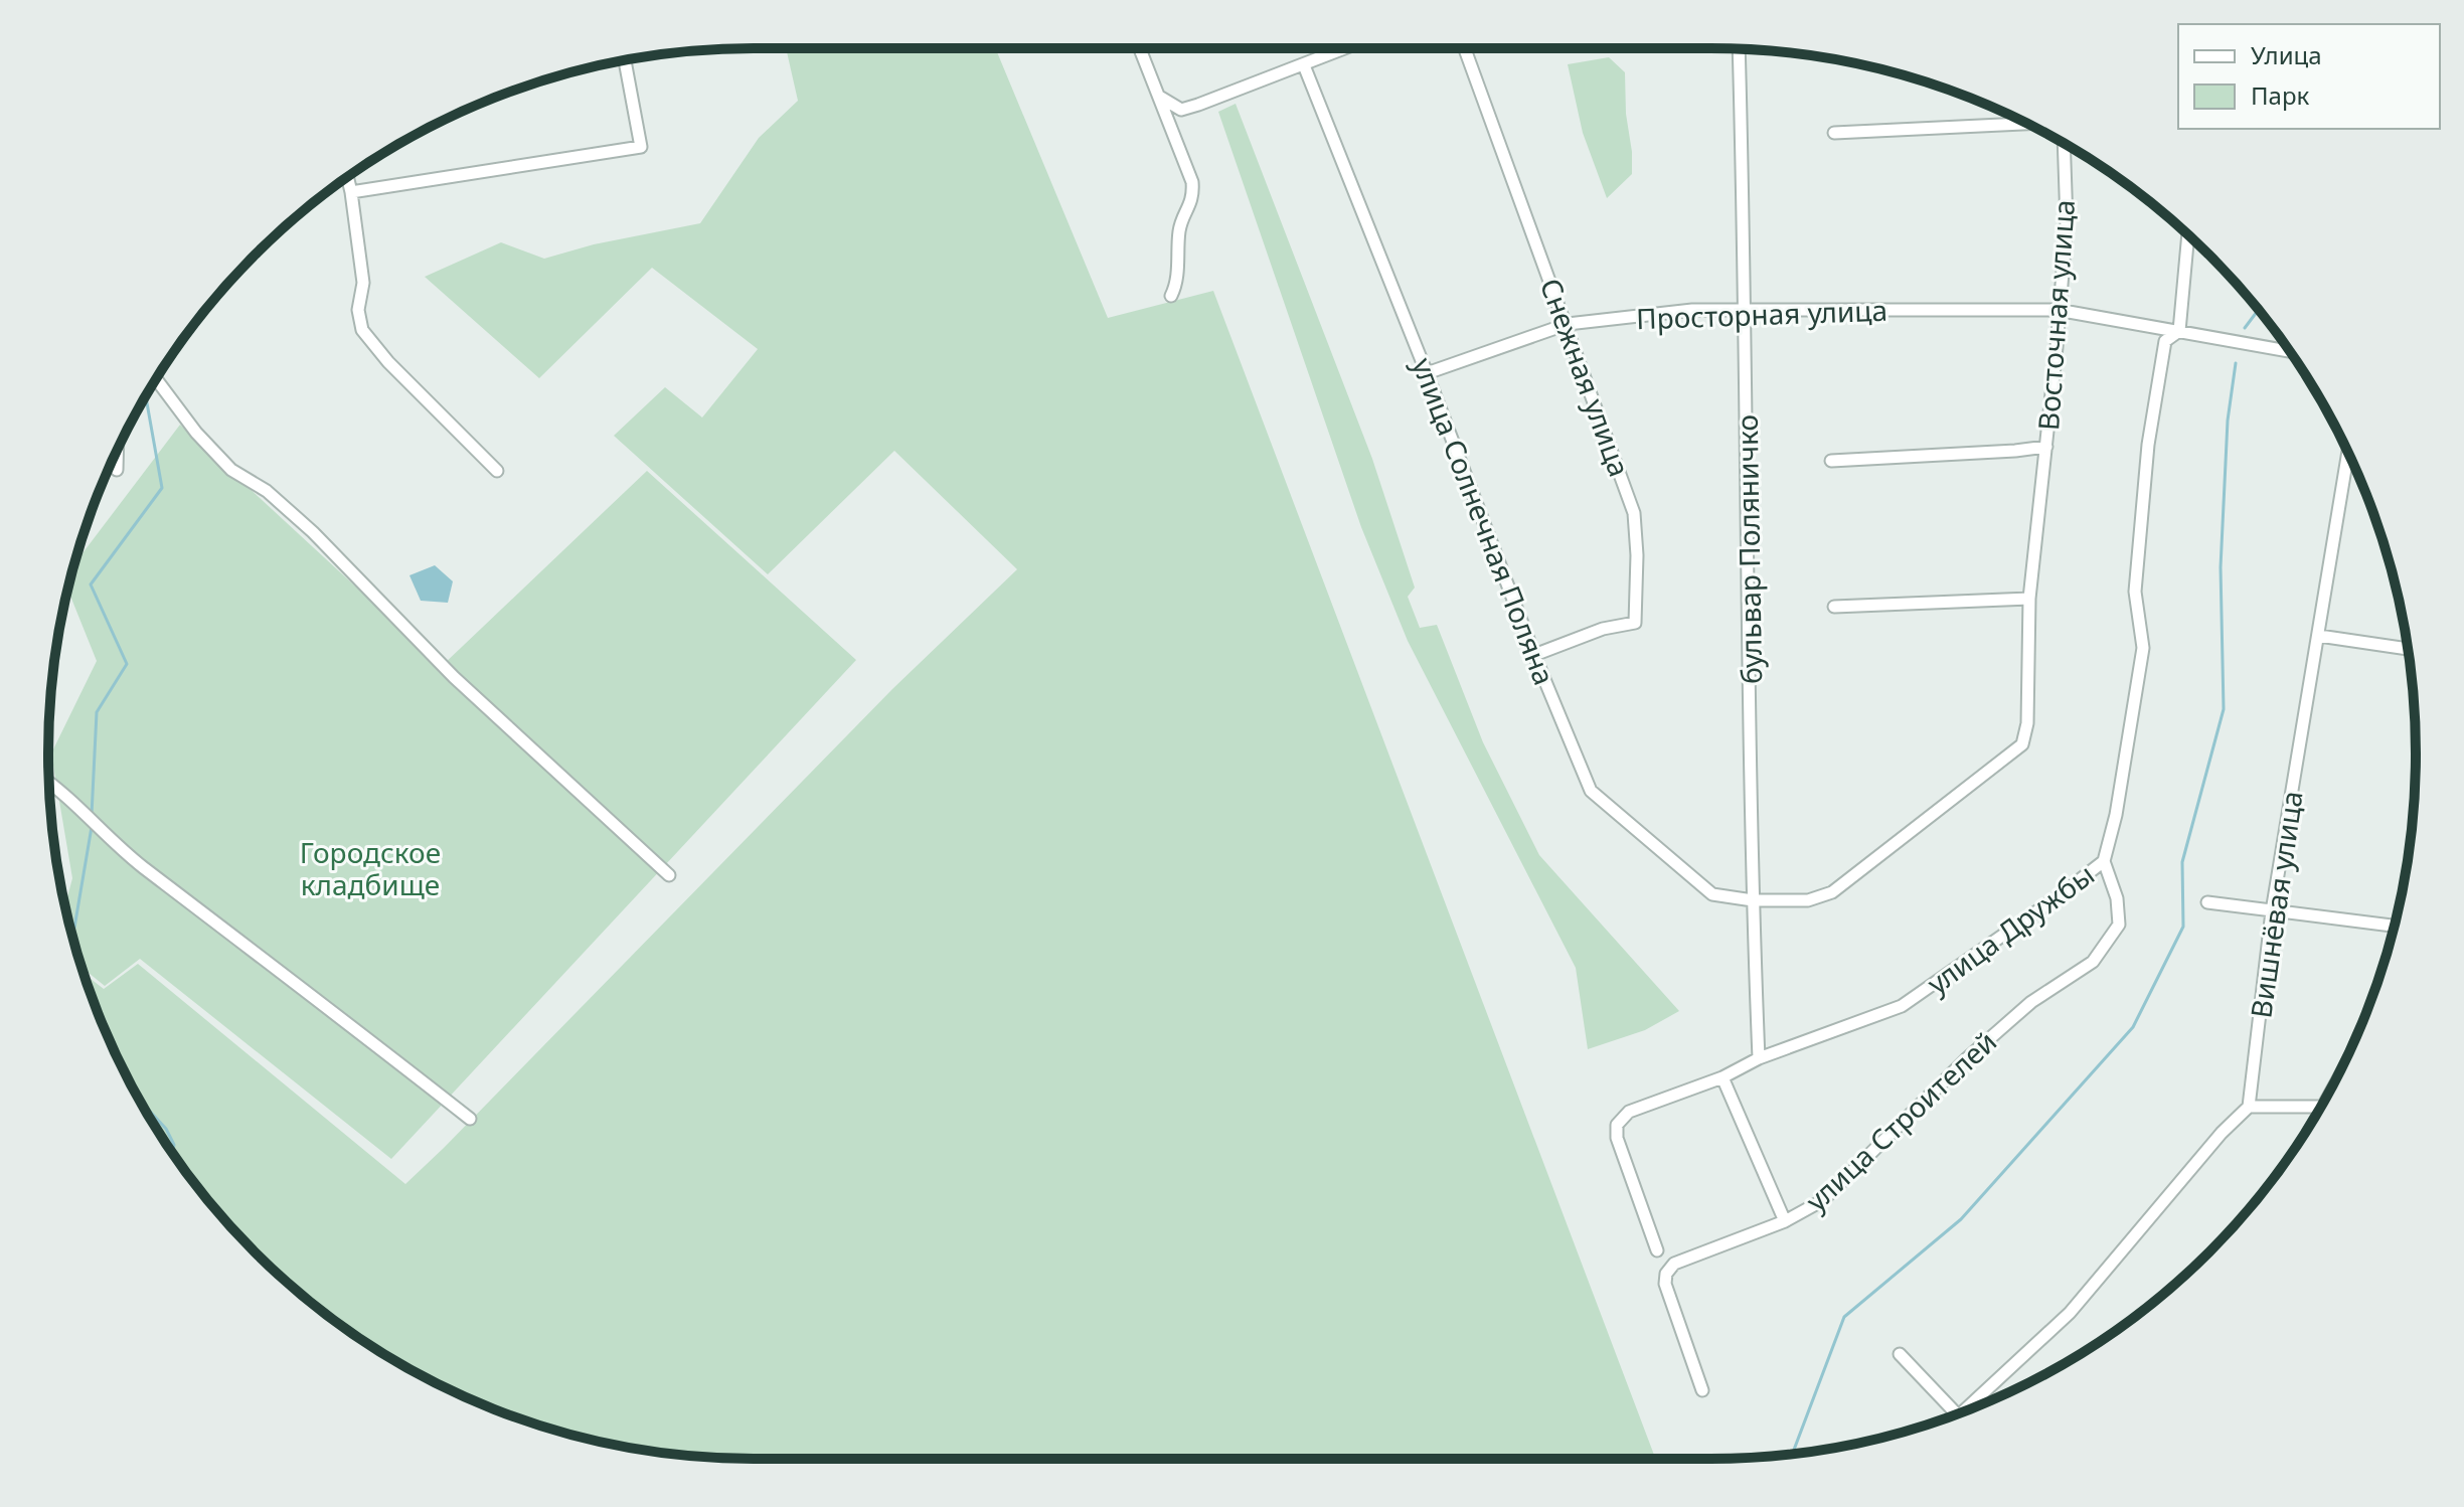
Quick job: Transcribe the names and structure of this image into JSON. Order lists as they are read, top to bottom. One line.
{"streets":{"street":["Просторная улица","Восточная улица","Снежная улица","улица Солнечная Поляна","бульвар Поляничко","Вишнёвая улица","улица Дружбы","улица Строителей"]},"crossings":[["Просторная улица","Восточная улица"],["Просторная улица","Снежная улица"],["Просторная улица","улица Солнечная Поляна"],["Просторная улица","бульвар Поляничко"],["Просторная улица","улица Дружбы"],["Восточная улица","улица Солнечная Поляна"],["Восточная улица","бульвар Поляничко"],["Снежная улица","улица Солнечная Поляна"],["улица Солнечная Поляна","бульвар Поляничко"],["бульвар Поляничко","улица Дружбы"],["улица Дружбы","улица Строителей"]],"parks":["Городское кладбище"],"legend":["Улица","Парк"]}
